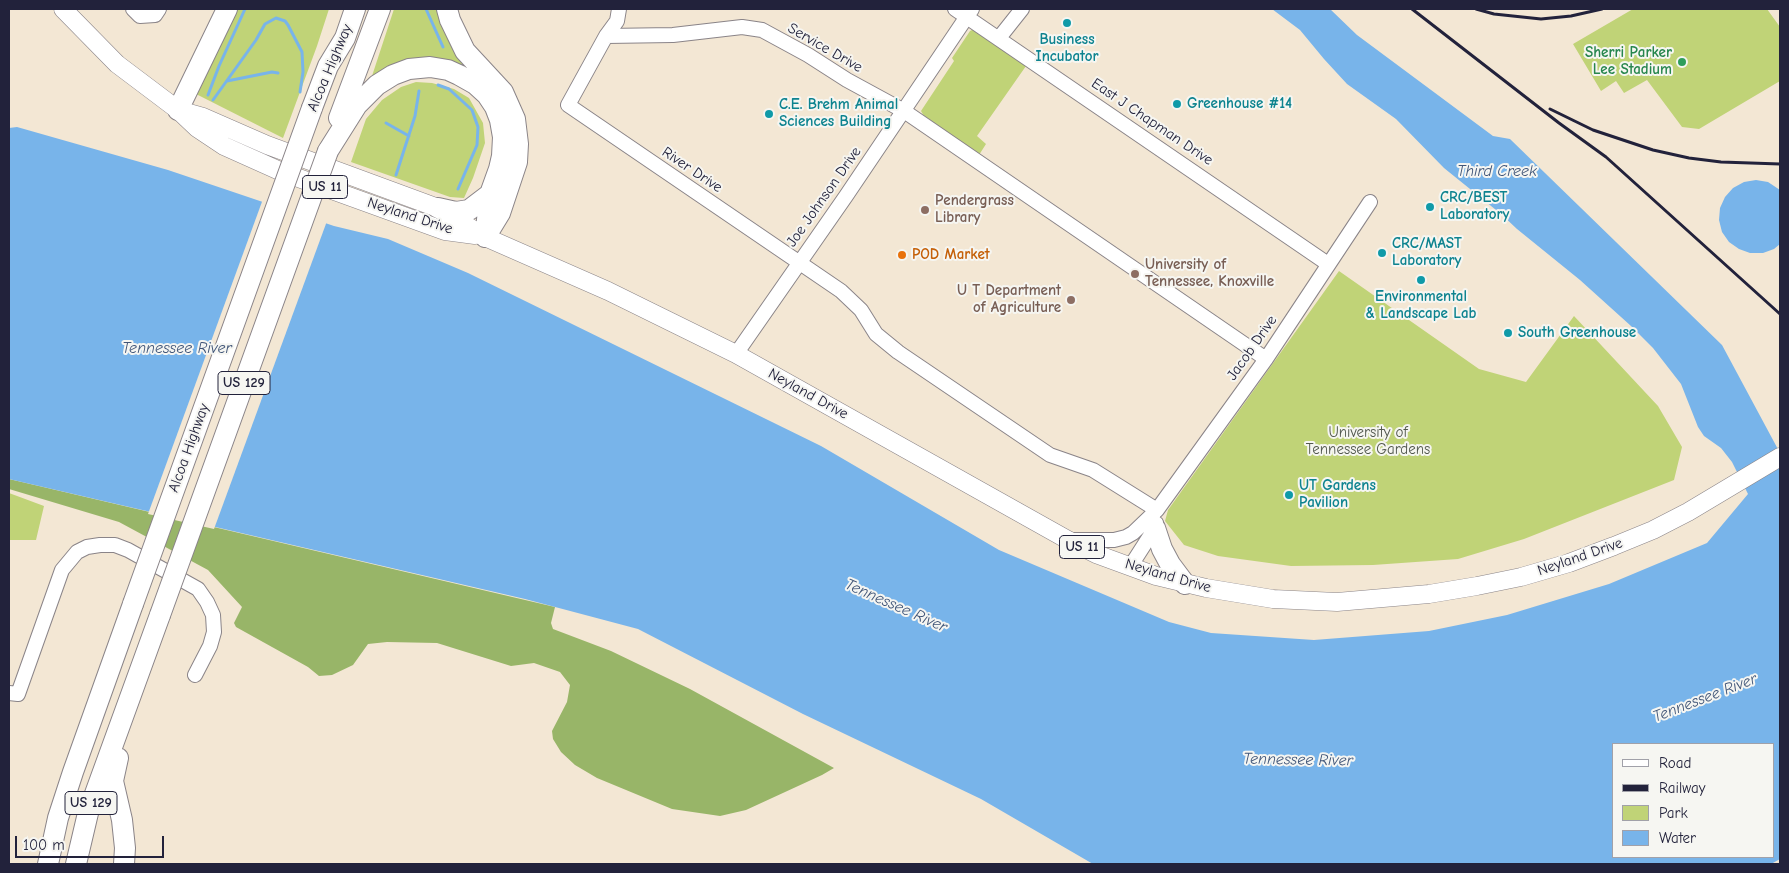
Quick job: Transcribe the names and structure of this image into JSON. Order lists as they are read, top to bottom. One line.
{"streets":{"highway":["Alcoa Highway","US 129"],"main road":["US 11","Neyland Drive"],"street":["Service Drive","East J Chapman Drive","River Drive","Joe Johnson Drive","Jacob Drive"]},"crossings":[["Service Drive","River Drive"],["Service Drive","Joe Johnson Drive"],["Service Drive","Jacob Drive"],["East J Chapman Drive","Joe Johnson Drive"],["East J Chapman Drive","Jacob Drive"],["River Drive","Joe Johnson Drive"],["River Drive","Jacob Drive"],["Joe Johnson Drive","Neyland Drive"],["Neyland Drive","Jacob Drive"]],"water":["Third Creek","Tennessee River"],"parks":["University of Tennessee Gardens"],"places":["Business Incubator","Sherri Parker Lee Stadium","Greenhouse #14","C.E. Brehm Animal Sciences Building","CRC/BEST Laboratory","Pendergrass Library","CRC/MAST Laboratory","POD Market","University of Tennessee, Knoxville","Environmental & Landscape Lab","U T Department of Agriculture","South Greenhouse","UT Gardens Pavilion"],"legend":["Road","Railway","Park","Water"],"scale_bar":"100 m"}
